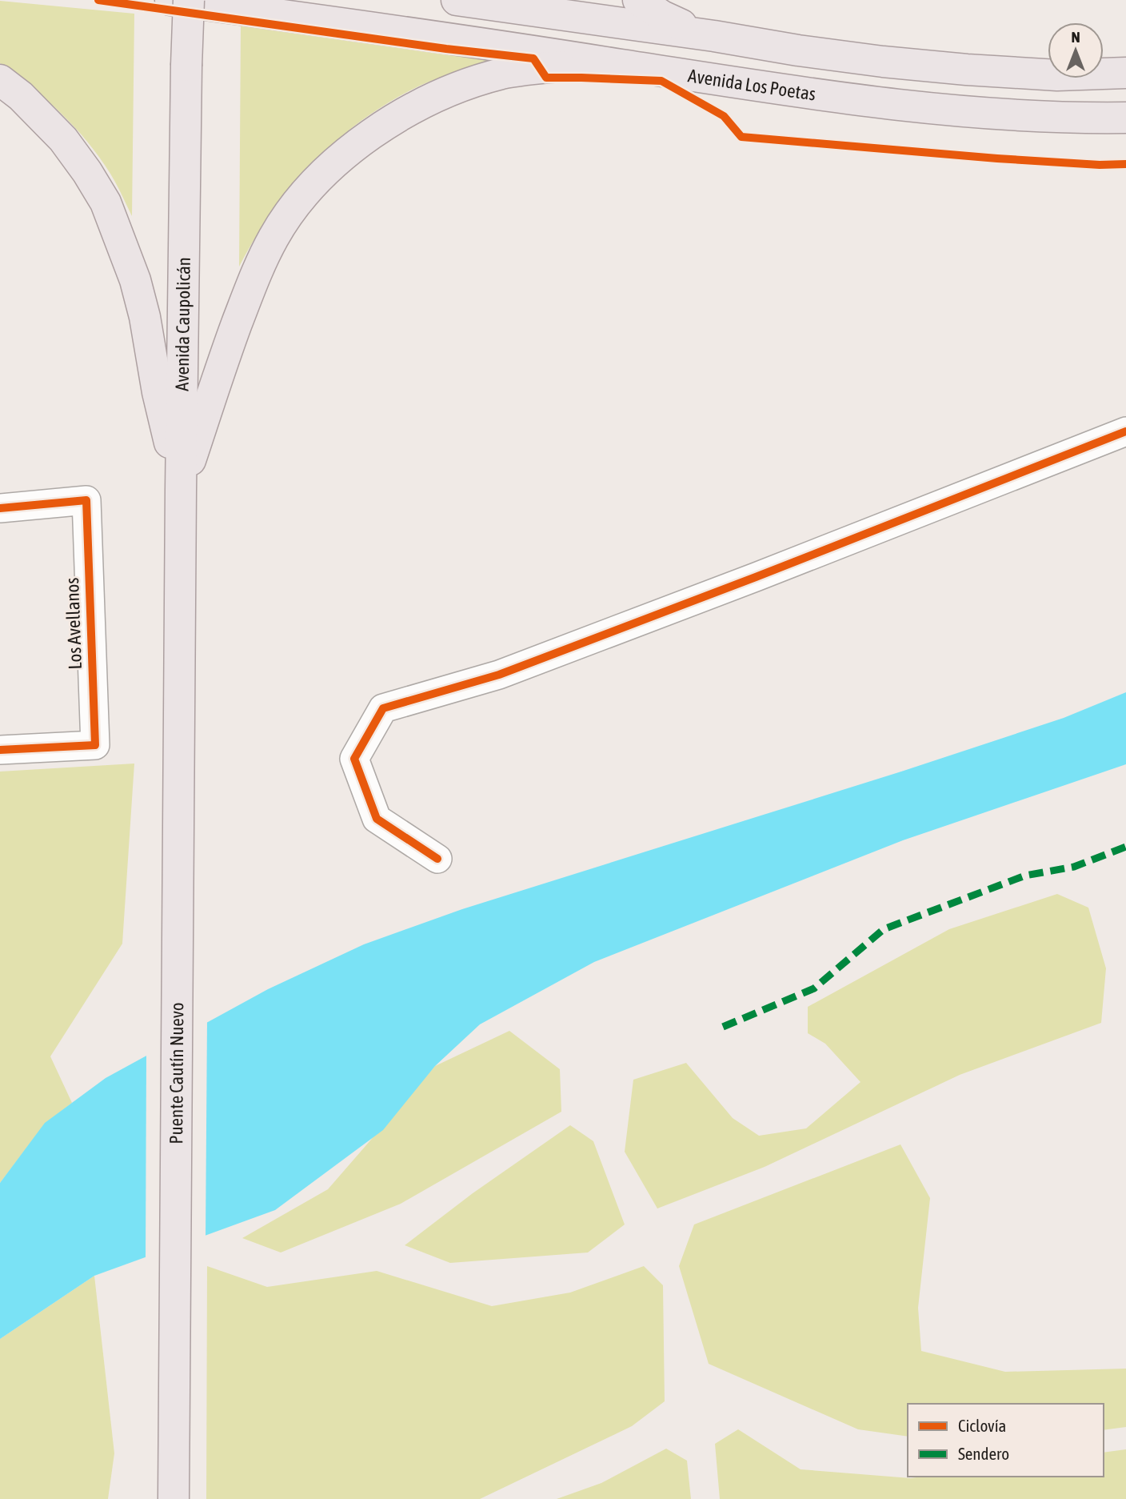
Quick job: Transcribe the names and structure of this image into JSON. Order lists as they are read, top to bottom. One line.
{"streets":{"main road":["Avenida Los Poetas","Avenida Caupolicán","Puente Cautín Nuevo"],"street":["Los Avellanos"]},"crossings":[["Avenida Los Poetas","Avenida Caupolicán"],["Avenida Caupolicán","Puente Cautín Nuevo"]],"legend":["Ciclovía","Sendero"],"north":"top"}
